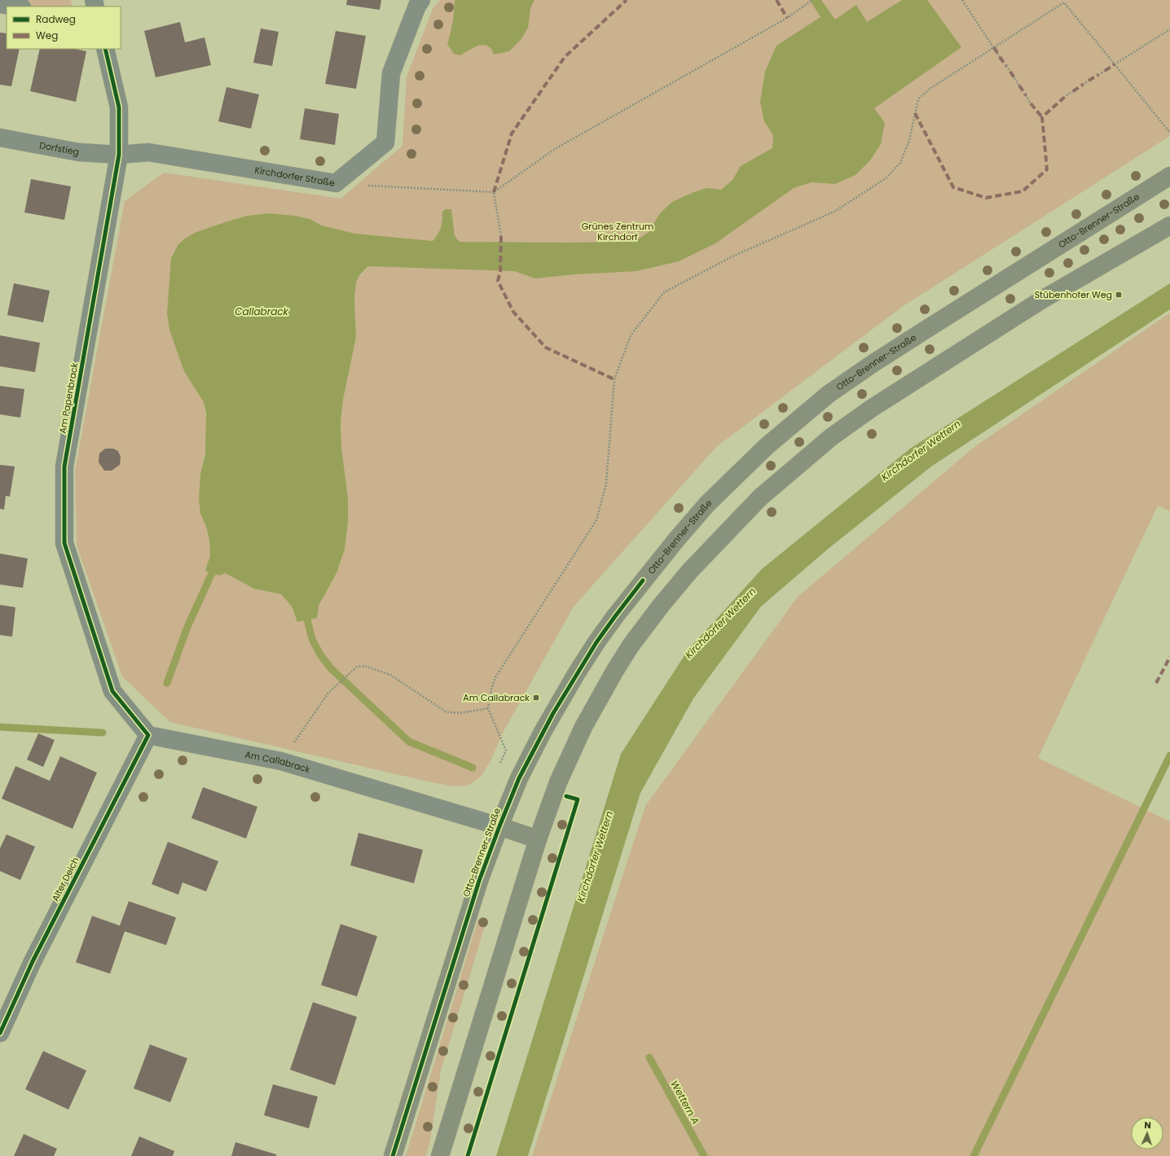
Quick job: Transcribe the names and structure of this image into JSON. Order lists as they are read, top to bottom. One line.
{"streets":{"main road":["Otto-Brenner-Straße"],"street":["Dorfstieg","Kirchdorfer Straße","Am Papenbrack","Am Callabrack","Alter Deich"]},"crossings":[["Dorfstieg","Kirchdorfer Straße"],["Dorfstieg","Am Papenbrack"],["Kirchdorfer Straße","Am Papenbrack"],["Otto-Brenner-Straße","Am Callabrack"],["Am Papenbrack","Am Callabrack"],["Am Papenbrack","Alter Deich"],["Am Callabrack","Alter Deich"]],"water":["Callabrack","Kirchdorfer Wettern","Wettern A"],"parks":["Grünes Zentrum Kirchdorf"],"places":{"transit":["Stübenhofer Weg","Am Callabrack"]},"legend":["Radweg","Weg"],"north":"top"}
